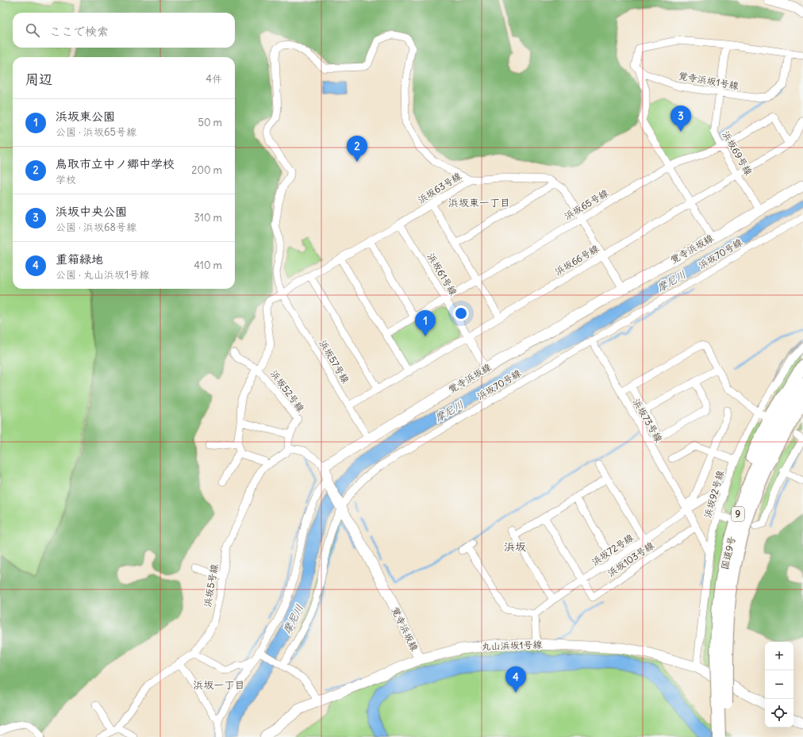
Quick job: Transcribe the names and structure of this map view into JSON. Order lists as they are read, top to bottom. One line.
{"streets":{"highway":["9","国道9号"],"street":["覚寺浜坂1号線","浜坂69号線","浜坂63号線","浜坂65号線","覚寺浜坂線","浜坂70号線","浜坂66号線","浜坂61号線","浜坂57号線","浜坂52号線","浜坂73号線","浜坂92号線","浜坂72号線","浜坂103号線","浜坂5号線","丸山浜坂1号線"]},"crossings":[["覚寺浜坂1号線","浜坂69号線"],["浜坂69号線","浜坂65号線"],["浜坂69号線","覚寺浜坂線"],["浜坂69号線","浜坂66号線"],["浜坂63号線","浜坂65号線"],["浜坂63号線","覚寺浜坂線"],["浜坂63号線","浜坂66号線"],["浜坂63号線","浜坂61号線"],["浜坂63号線","浜坂57号線"],["浜坂63号線","浜坂52号線"],["浜坂65号線","浜坂66号線"],["浜坂65号線","浜坂61号線"],["覚寺浜坂線","浜坂70号線"],["覚寺浜坂線","浜坂61号線"],["覚寺浜坂線","浜坂57号線"],["覚寺浜坂線","丸山浜坂1号線"],["浜坂70号線","浜坂73号線"],["浜坂66号線","浜坂61号線"],["浜坂66号線","浜坂57号線"],["浜坂52号線","浜坂5号線"],["浜坂73号線","浜坂92号線"],["浜坂73号線","浜坂72号線"],["浜坂73号線","浜坂103号線"],["浜坂92号線","浜坂72号線"],["浜坂92号線","丸山浜坂1号線"],["浜坂72号線","浜坂103号線"]],"districts":["浜坂東一丁目","浜坂","浜坂一丁目"],"water":["摩尼川"],"page":{"search":"ここで検索","heading":["周辺","4件"],"list":[{"mark":"1","name":"浜坂東公園","note":"公園 · 浜坂65号線","value":"50 m"},{"mark":"2","name":"鳥取市立中ノ郷中学校","note":"学校","value":"200 m"},{"mark":"3","name":"浜坂中央公園","note":"公園 · 浜坂68号線","value":"310 m"},{"mark":"4","name":"重箱緑地","note":"公園 · 丸山浜坂1号線","value":"410 m"}],"pins":["3","2","1","4"],"map_buttons":["+","−"]}}
